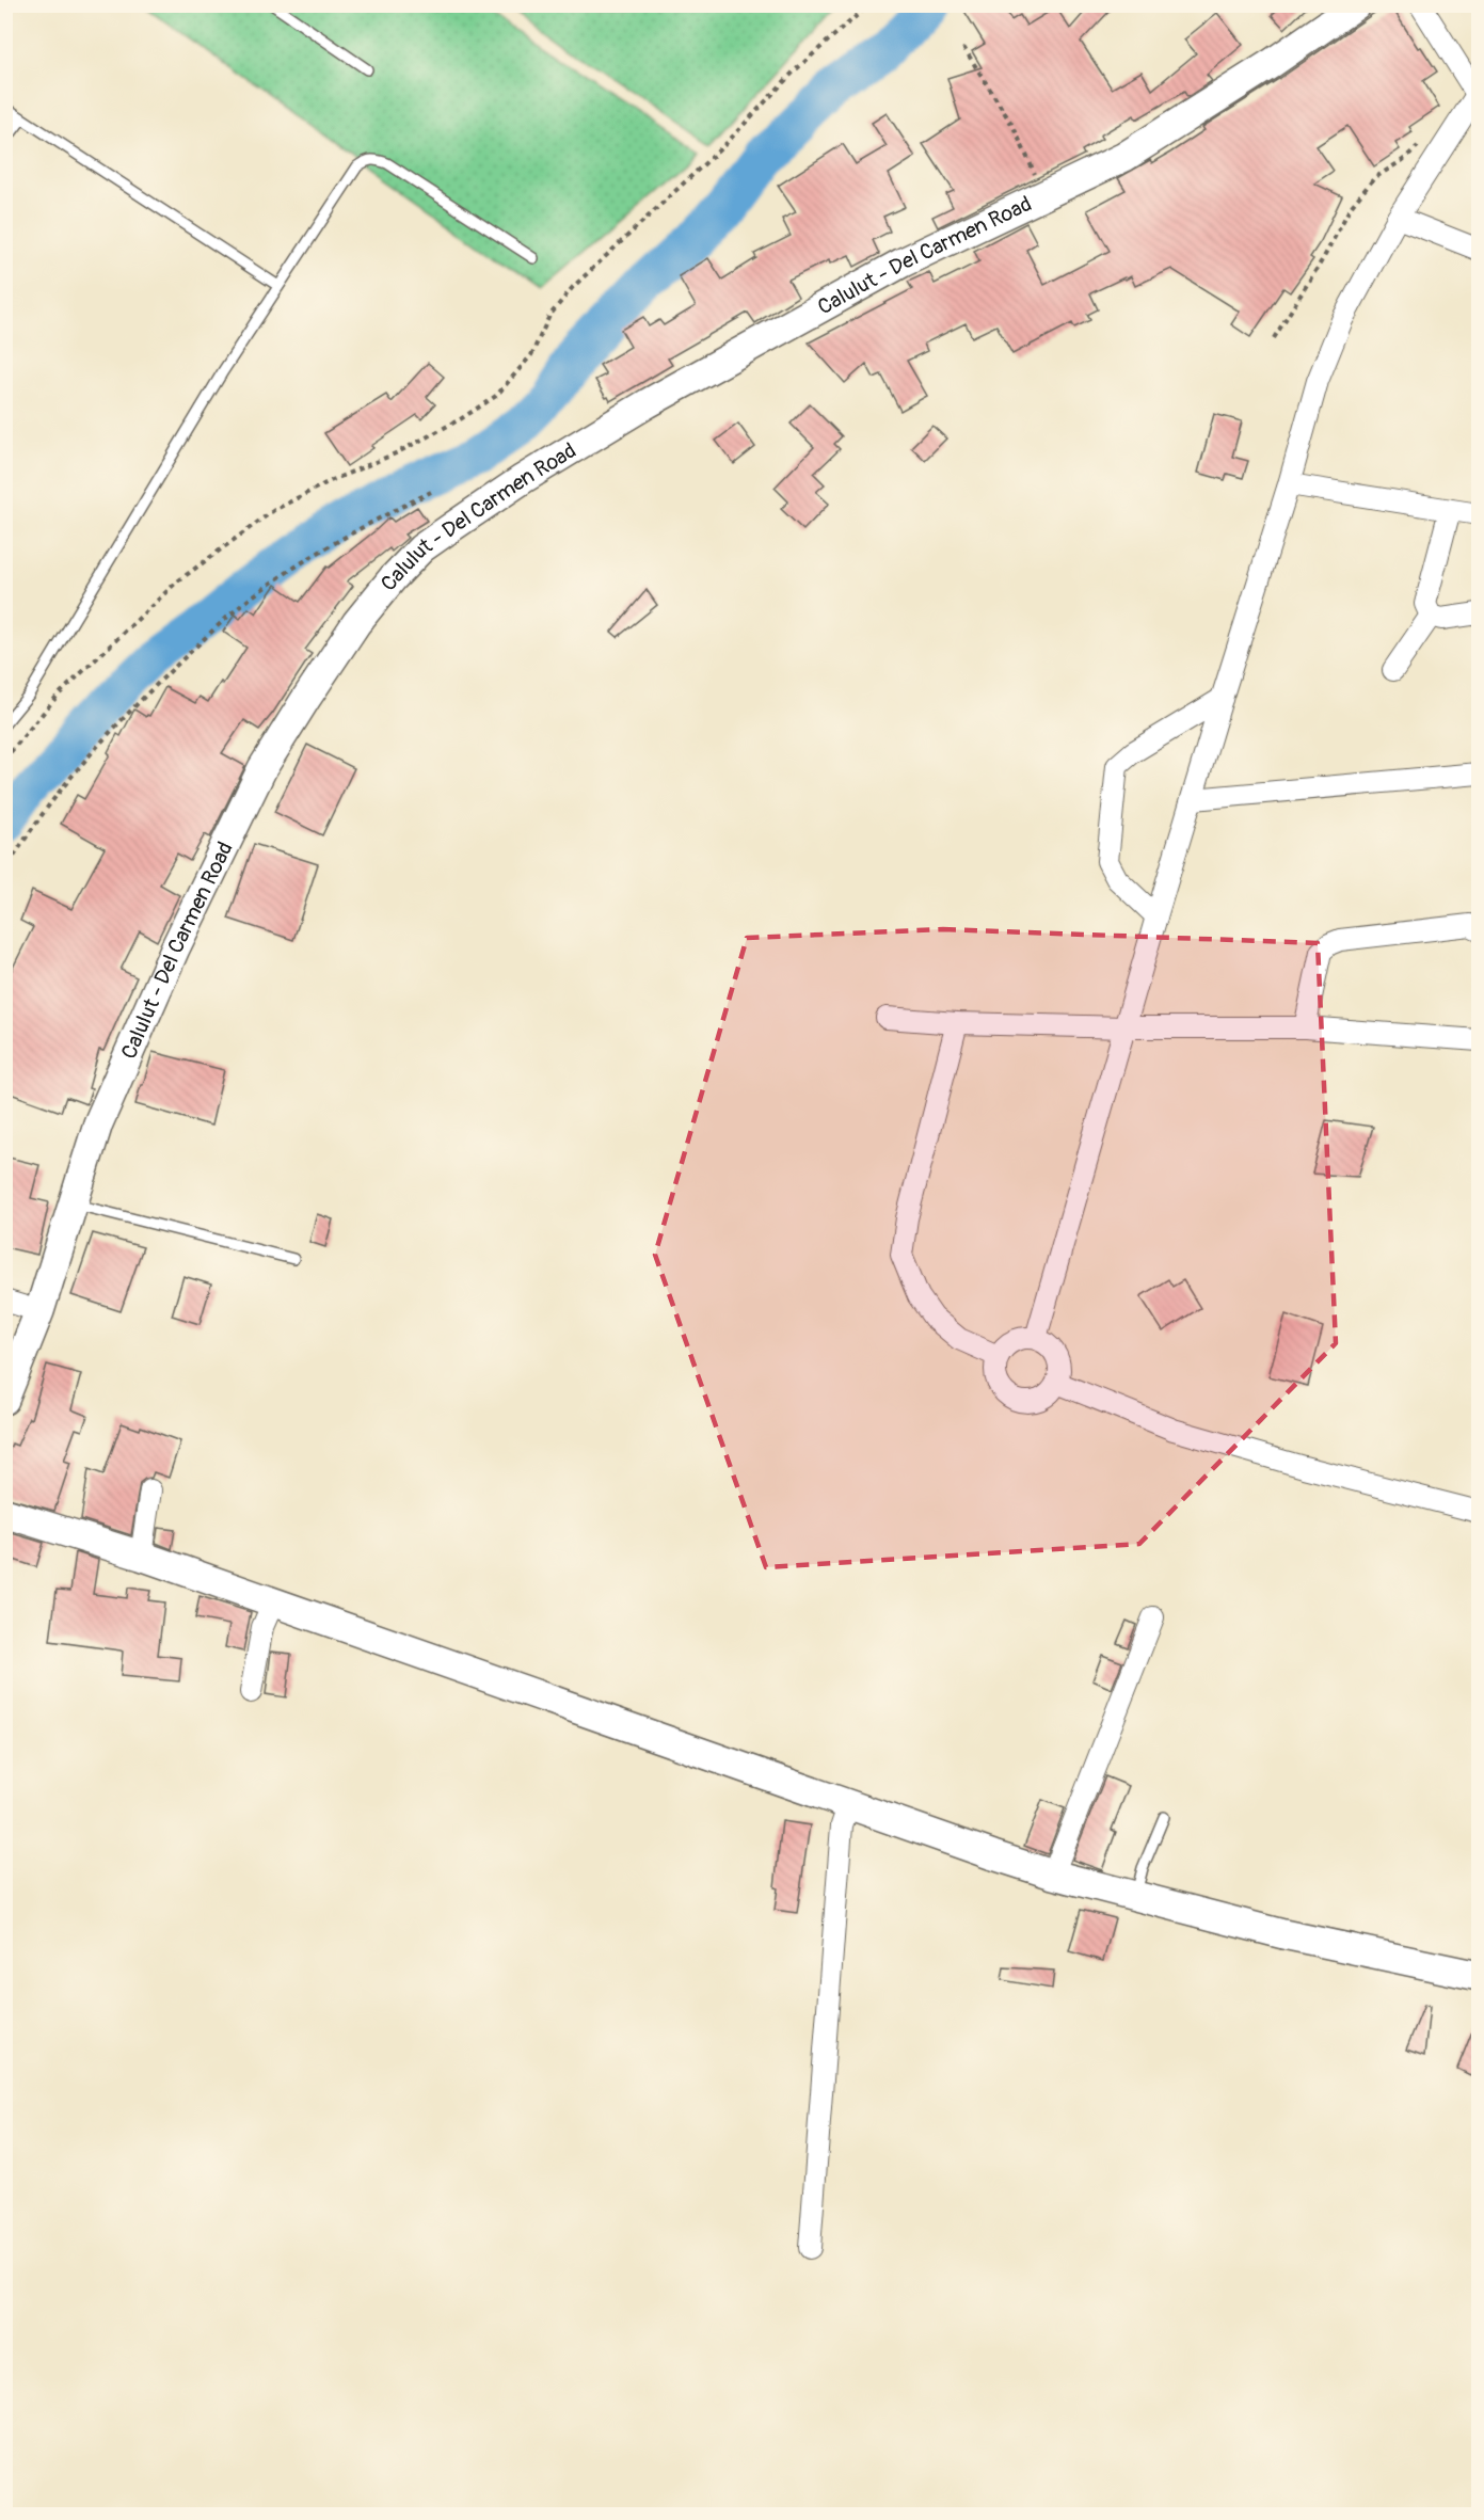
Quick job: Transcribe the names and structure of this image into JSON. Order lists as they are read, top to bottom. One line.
{"streets":{"main road":["Calulut - Del Carmen Road"]}}
